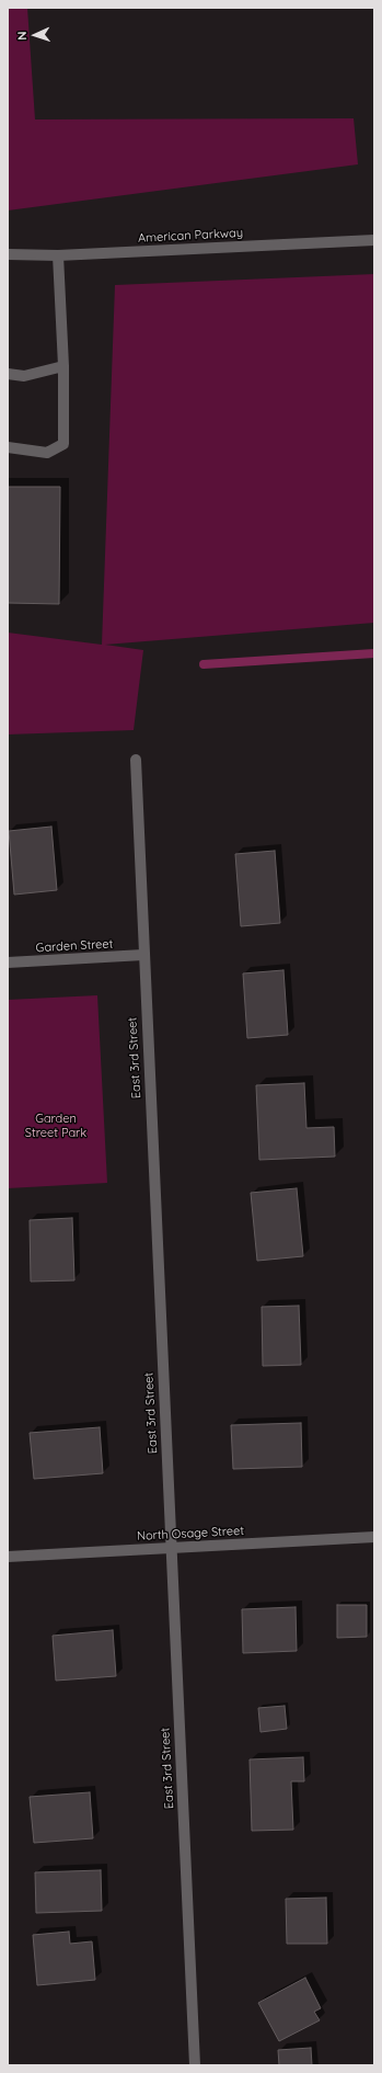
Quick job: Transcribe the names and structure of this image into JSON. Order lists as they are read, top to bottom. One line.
{"streets":{"street":["American Parkway","Garden Street","East 3rd Street","North Osage Street"]},"crossings":[["Garden Street","East 3rd Street"],["East 3rd Street","North Osage Street"]],"parks":["Garden Street Park"],"north":"left"}
